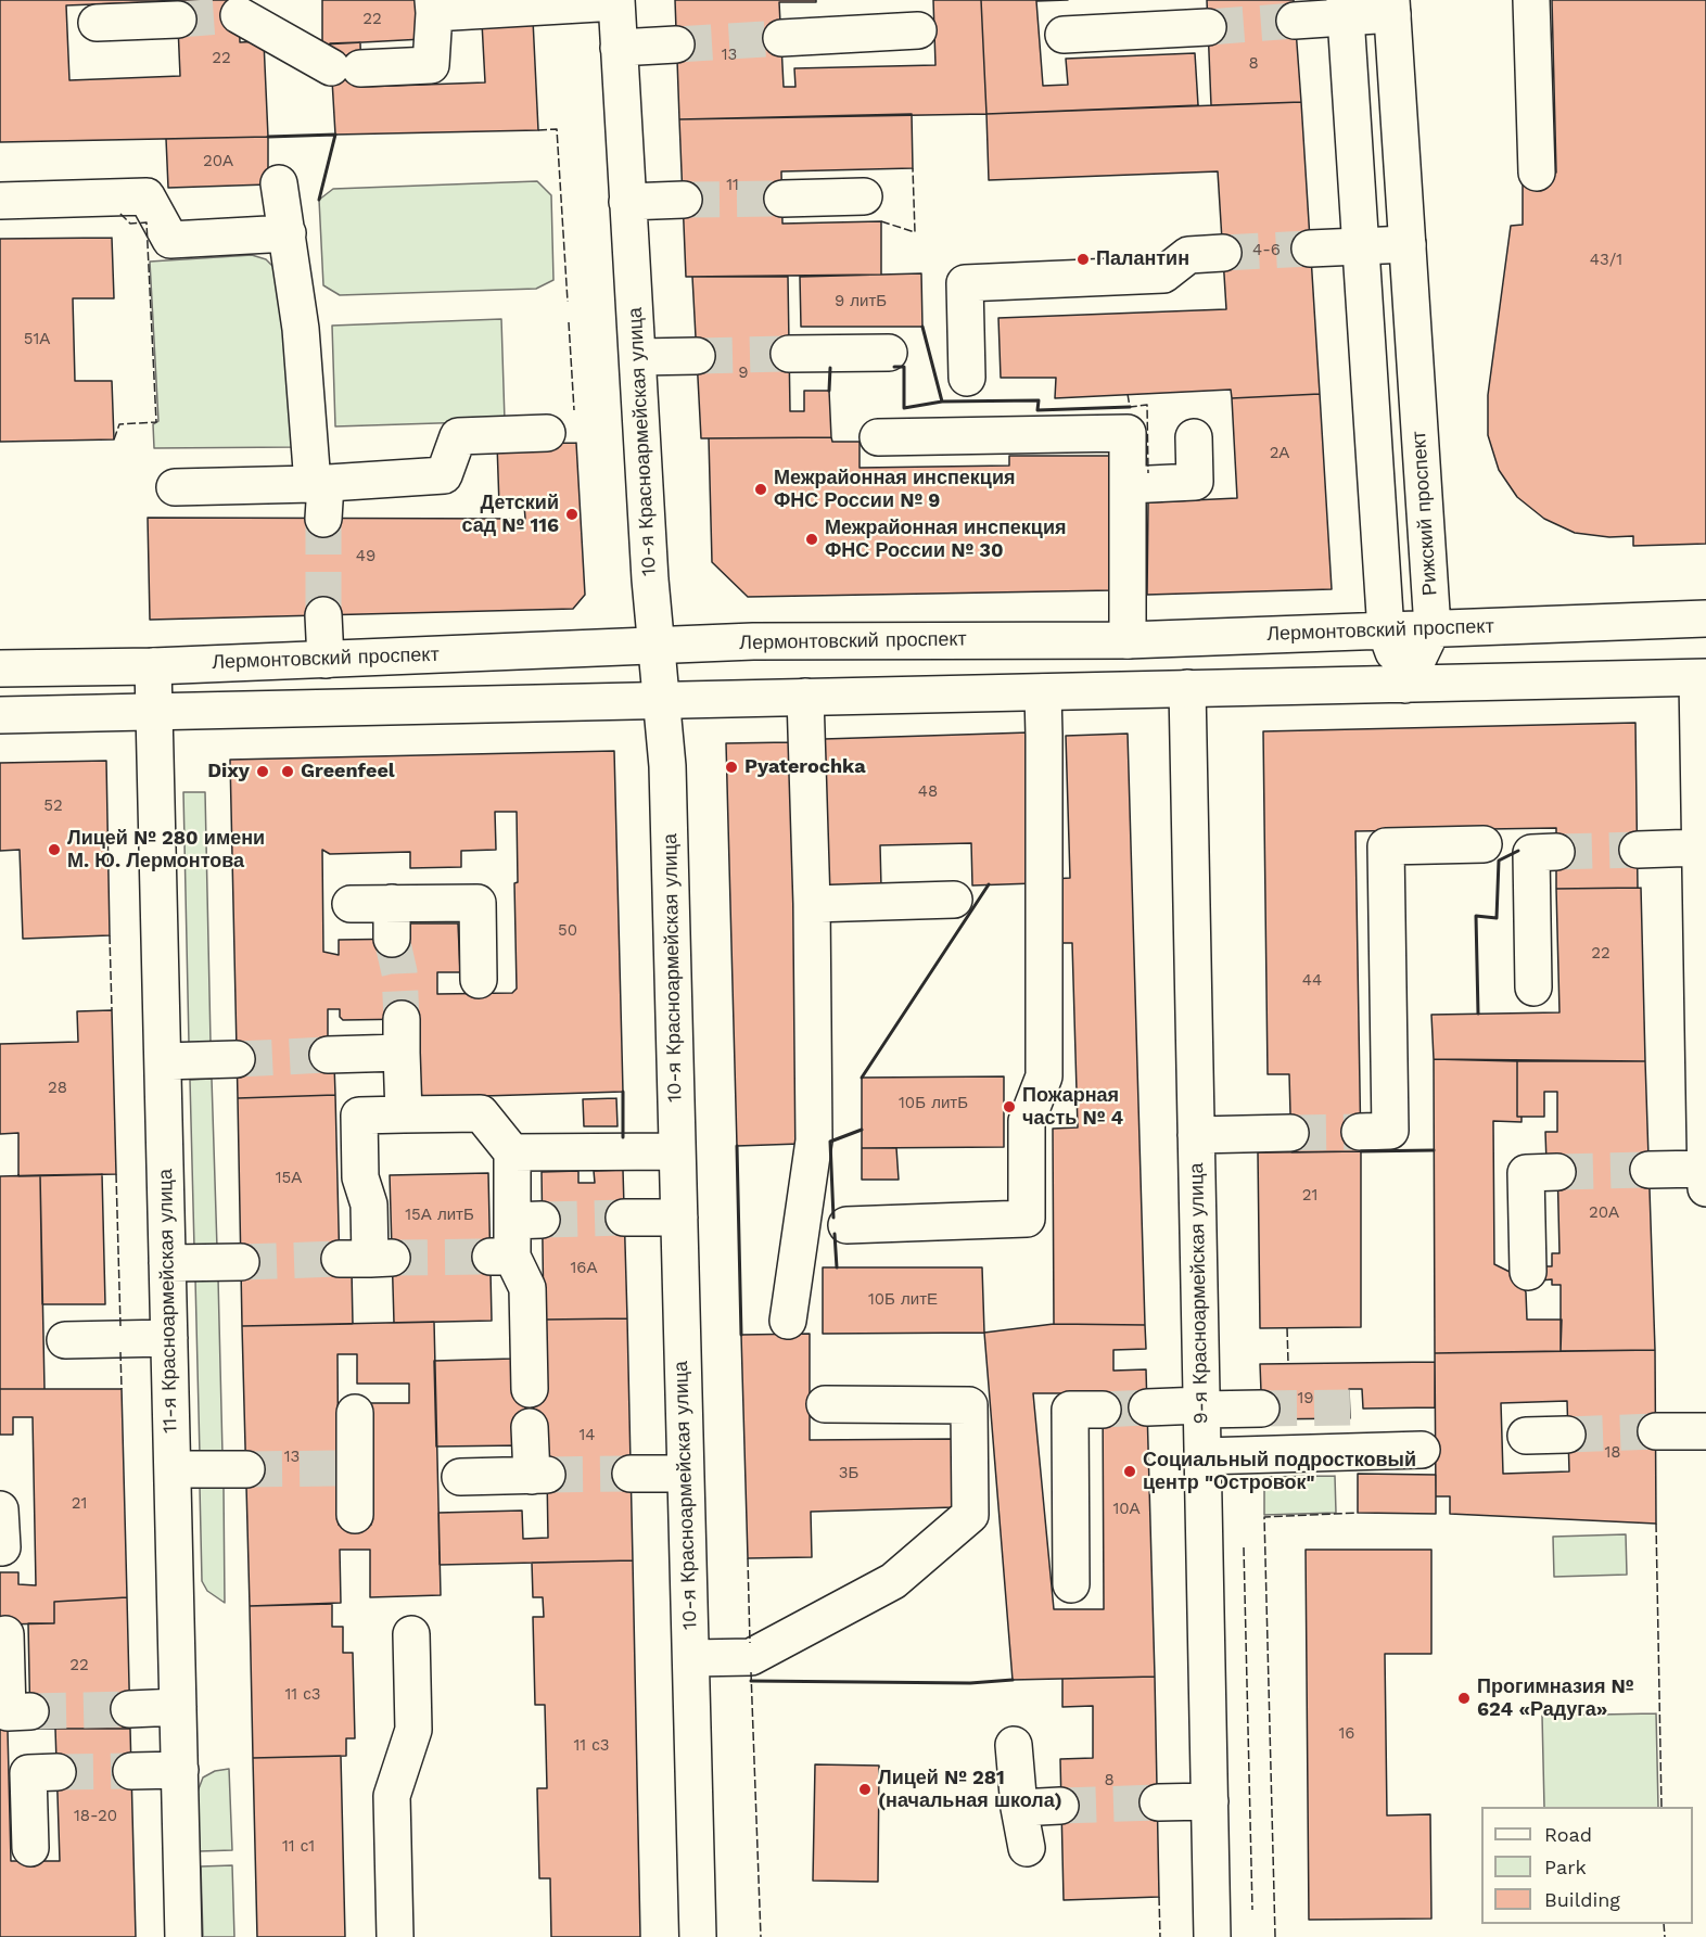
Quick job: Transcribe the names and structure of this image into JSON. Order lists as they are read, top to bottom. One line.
{"streets":{"street":["10-я Красноармейская улица","Рижский проспект","Лермонтовский проспект","9-я Красноармейская улица","11-я Красноармейская улица"]},"crossings":[["10-я Красноармейская улица","Лермонтовский проспект"],["Рижский проспект","Лермонтовский проспект"],["Лермонтовский проспект","11-я Красноармейская улица"]],"places":["Палантин","Межрайонная инспекция ФНС России № 9","Детский сад № 116","Межрайонная инспекция ФНС России № 30","Pyaterochka","Dixy","Greenfeel","Лицей № 280 имени М. Ю. Лермонтова","Пожарная часть № 4","Социальный подростковый центр \"Островок\"","Прогимназия № 624 «Радуга»","Лицей № 281 (начальная школа)"],"house_numbers":["22","13","22","8","20А","11","4-6","43/1","9 литБ","51А","9","2А","49","48","52","50","22","44","28","10Б литБ","15А","21","20А","15А литБ","16А","10Б литЕ","19","14","18","13","3Б","21","10А","22","11 с3","16","11 с3","8","18-20","11 с1"],"legend":["Road","Park","Building"]}
